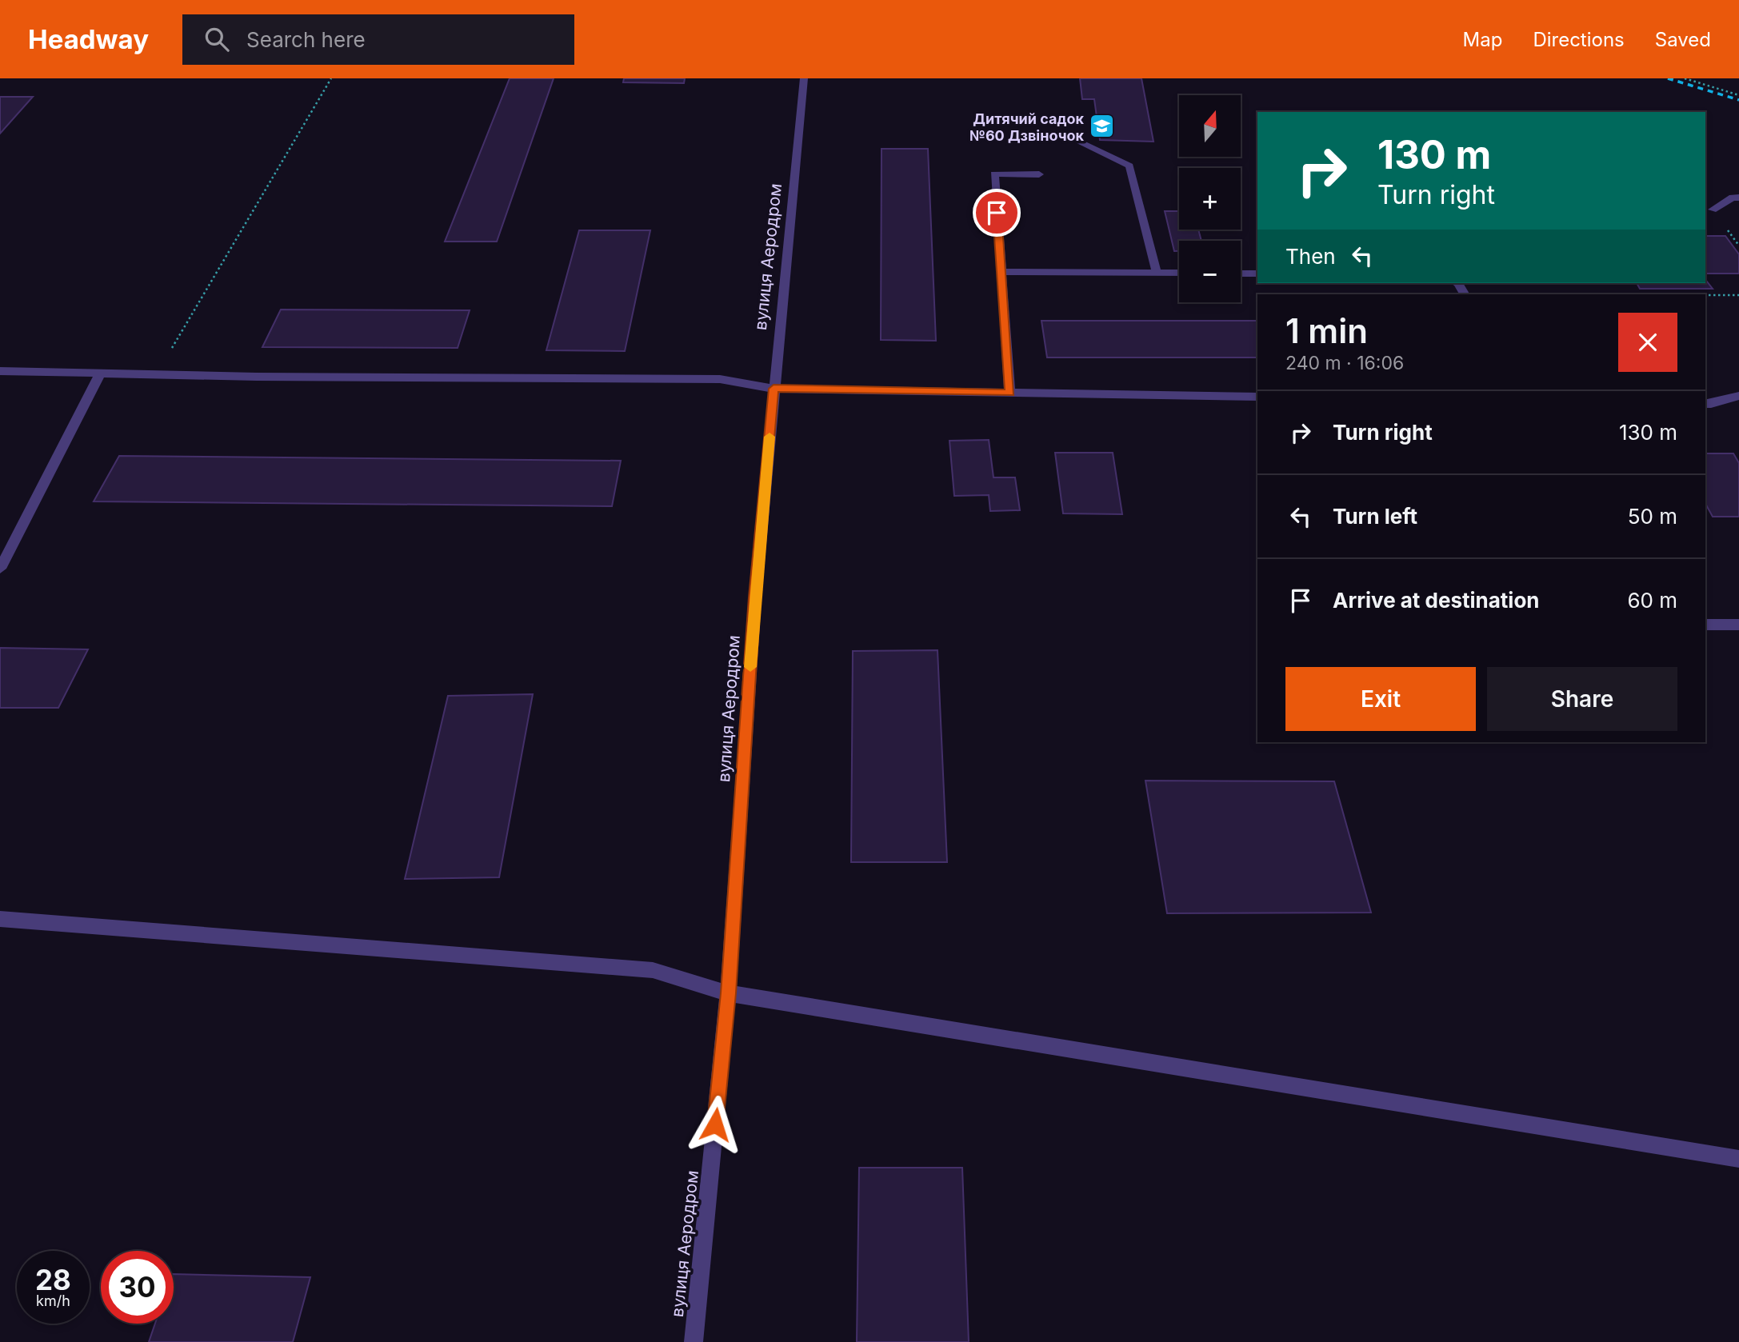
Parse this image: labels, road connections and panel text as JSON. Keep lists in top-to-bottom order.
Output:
{
  "streets": {
    "street": ["вулиця Аеродром"]
  },
  "places": {
    "school or university": ["Дитячий садок №60 Дзвіночок"]
  },
  "north": "top",
  "page": {
    "header": "Headway",
    "search": "Search here",
    "nav": ["Map", "Directions", "Saved"],
    "map_buttons": ["+", "−"],
    "turn": ["130 m", "Turn right"],
    "then": "Then",
    "heading": ["1 min", "240 m · 16:06"],
    "list": [
      {
        "name": "Turn right",
        "value": "130 m"
      },
      {
        "name": "Turn left",
        "value": "50 m"
      },
      {
        "name": "Arrive at destination",
        "value": "60 m"
      }
    ],
    "buttons": ["Exit", "Share"],
    "speed": "28 km/h",
    "limit": "30"
  }
}
